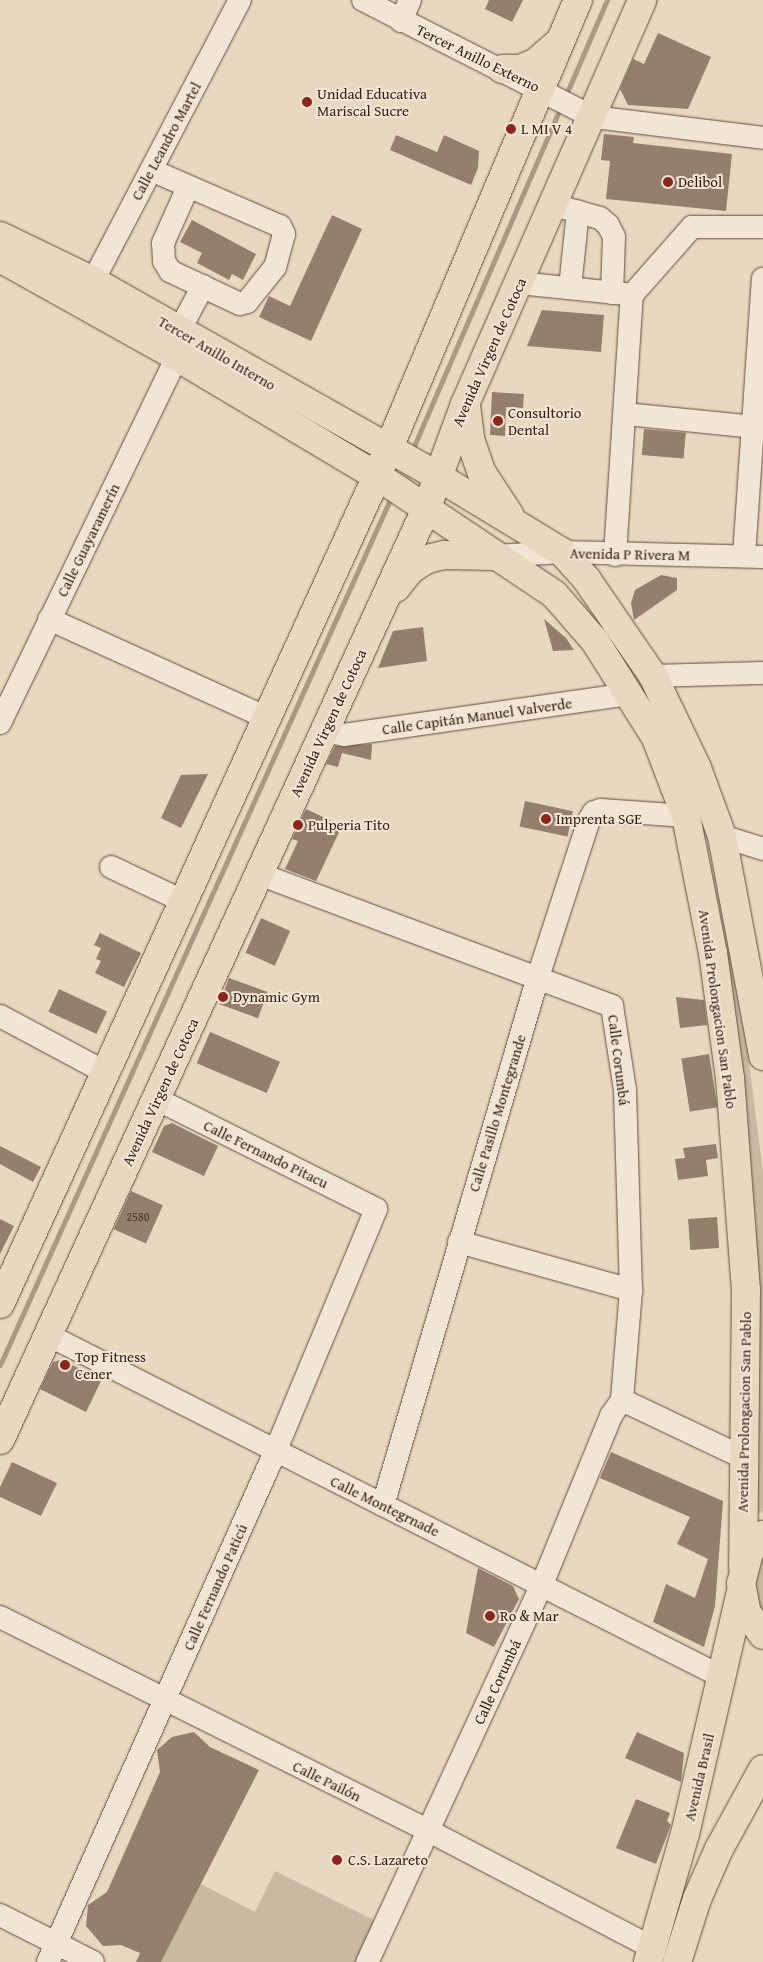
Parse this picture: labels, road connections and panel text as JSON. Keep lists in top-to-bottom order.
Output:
{
  "streets": {
    "main road": [
      "Avenida Virgen de Cotoca",
      "Tercer Anillo Interno",
      "Avenida Prolongacion San Pablo",
      "Avenida Brasil"
    ],
    "street": [
      "Tercer Anillo Externo",
      "Calle Leandro Martel",
      "Calle Guayaramerín",
      "Avenida P Rivera M",
      "Calle Capitán Manuel Valverde",
      "Calle Corumbá",
      "Calle Pasillo Montegrande",
      "Calle Fernando Pitacu",
      "Calle Montegrnade",
      "Calle Fernando Paticú",
      "Calle Pailón"
    ]
  },
  "crossings": [
    ["Tercer Anillo Externo", "Avenida Virgen de Cotoca"],
    ["Calle Leandro Martel", "Tercer Anillo Interno"],
    ["Avenida Virgen de Cotoca", "Tercer Anillo Interno"],
    ["Avenida Virgen de Cotoca", "Calle Capitán Manuel Valverde"],
    ["Avenida Virgen de Cotoca", "Avenida Prolongacion San Pablo"],
    ["Avenida Virgen de Cotoca", "Calle Corumbá"],
    ["Avenida Virgen de Cotoca", "Calle Fernando Pitacu"],
    ["Avenida Virgen de Cotoca", "Calle Montegrnade"],
    ["Tercer Anillo Interno", "Calle Guayaramerín"],
    ["Tercer Anillo Interno", "Avenida Prolongacion San Pablo"],
    ["Avenida P Rivera M", "Avenida Prolongacion San Pablo"],
    ["Calle Capitán Manuel Valverde", "Avenida Prolongacion San Pablo"],
    ["Avenida Prolongacion San Pablo", "Calle Pasillo Montegrande"],
    ["Avenida Prolongacion San Pablo", "Avenida Brasil"],
    ["Calle Corumbá", "Calle Pasillo Montegrande"],
    ["Calle Corumbá", "Calle Montegrnade"],
    ["Calle Corumbá", "Calle Pailón"],
    ["Calle Pasillo Montegrande", "Calle Montegrnade"],
    ["Calle Fernando Pitacu", "Calle Fernando Paticú"],
    ["Calle Montegrnade", "Calle Fernando Paticú"],
    ["Calle Montegrnade", "Avenida Brasil"],
    ["Calle Fernando Paticú", "Calle Pailón"],
    ["Avenida Brasil", "Calle Pailón"]
  ],
  "places": [
    "Unidad Educativa Mariscal Sucre",
    "L MI V 4",
    "Delibol",
    "Consultorio Dental",
    "Imprenta SGE",
    "Pulperia Tito",
    "Dynamic Gym",
    "Top Fitness Cener",
    "Ro & Mar",
    "C.S. Lazareto"
  ],
  "house_numbers": ["2580"]
}
